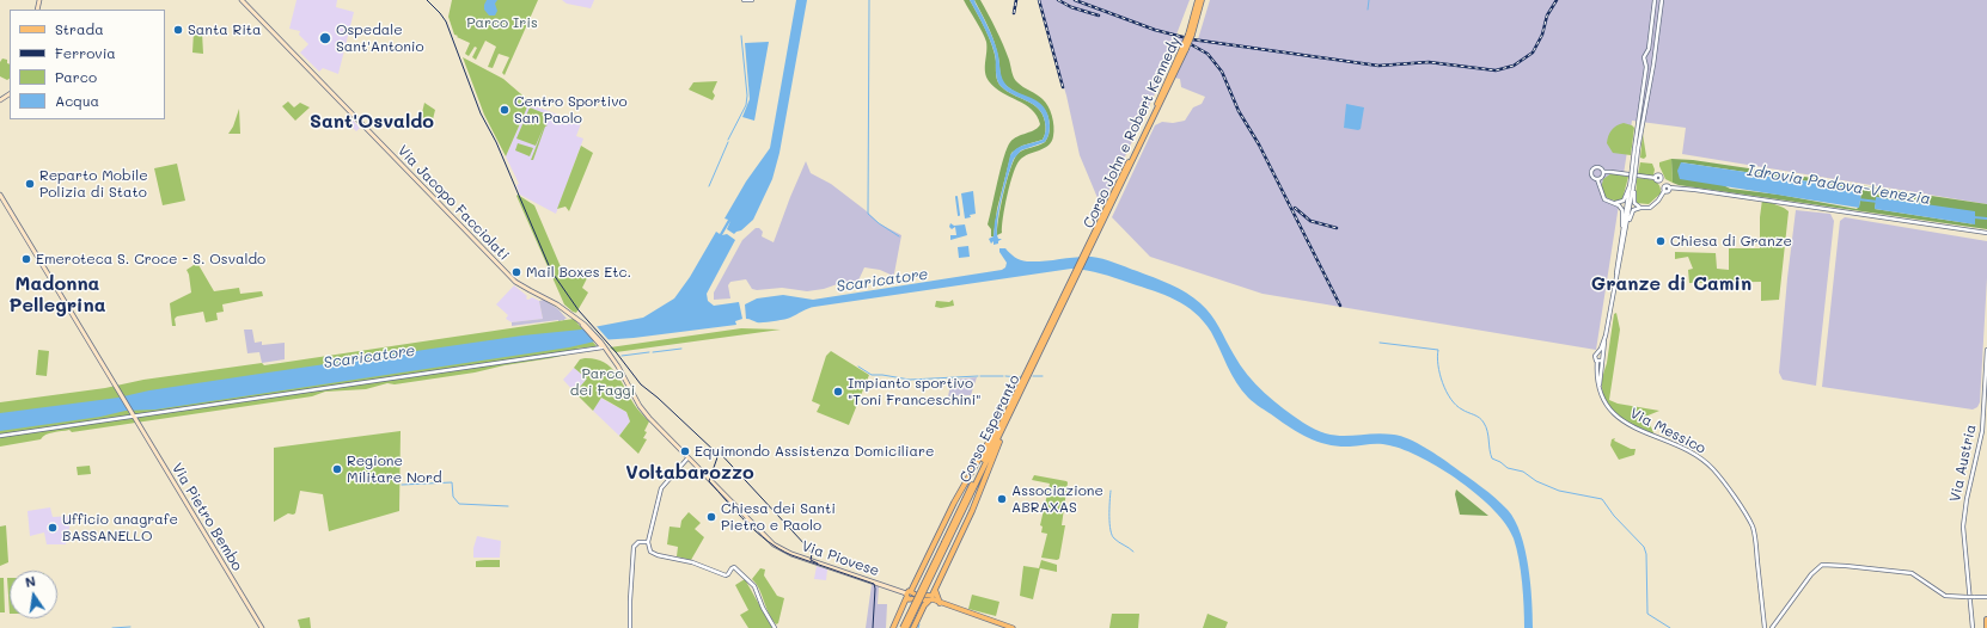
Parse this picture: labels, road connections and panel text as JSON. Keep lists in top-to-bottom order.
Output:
{
  "streets": {
    "highway": ["Corso John e Robert Kennedy", "Corso Esperanto"],
    "main road": ["Via Jacopo Facciolati", "Via Pietro Bembo", "Via Piovese"],
    "street": ["Via Messico", "Via Austria"]
  },
  "crossings": [
    ["Corso John e Robert Kennedy", "Corso Esperanto"],
    ["Via Jacopo Facciolati", "Via Piovese"]
  ],
  "districts": [
    "Sant'Osvaldo",
    "Madonna Pellegrina",
    "Granze di Camin",
    "Voltabarozzo"
  ],
  "water": ["Idrovia Padova-Venezia", "Scaricatore"],
  "parks": ["Parco Iris", "Parco dei Faggi"],
  "places": [
    "Santa Rita",
    "Ospedale Sant'Antonio",
    "Centro Sportivo San Paolo",
    "Reparto Mobile Polizia di Stato",
    "Chiesa di Granze",
    "Emeroteca S. Croce - S. Osvaldo",
    "Mail Boxes Etc.",
    "Impianto sportivo \"Toni Franceschini\"",
    "Equimondo Assistenza Domiciliare",
    "Regione Militare Nord",
    "Associazione ABRAXAS",
    "Chiesa dei Santi Pietro e Paolo",
    "Ufficio anagrafe BASSANELLO"
  ],
  "legend": [
    "Strada",
    "Ferrovia",
    "Parco",
    "Acqua"
  ],
  "north": "top"
}
